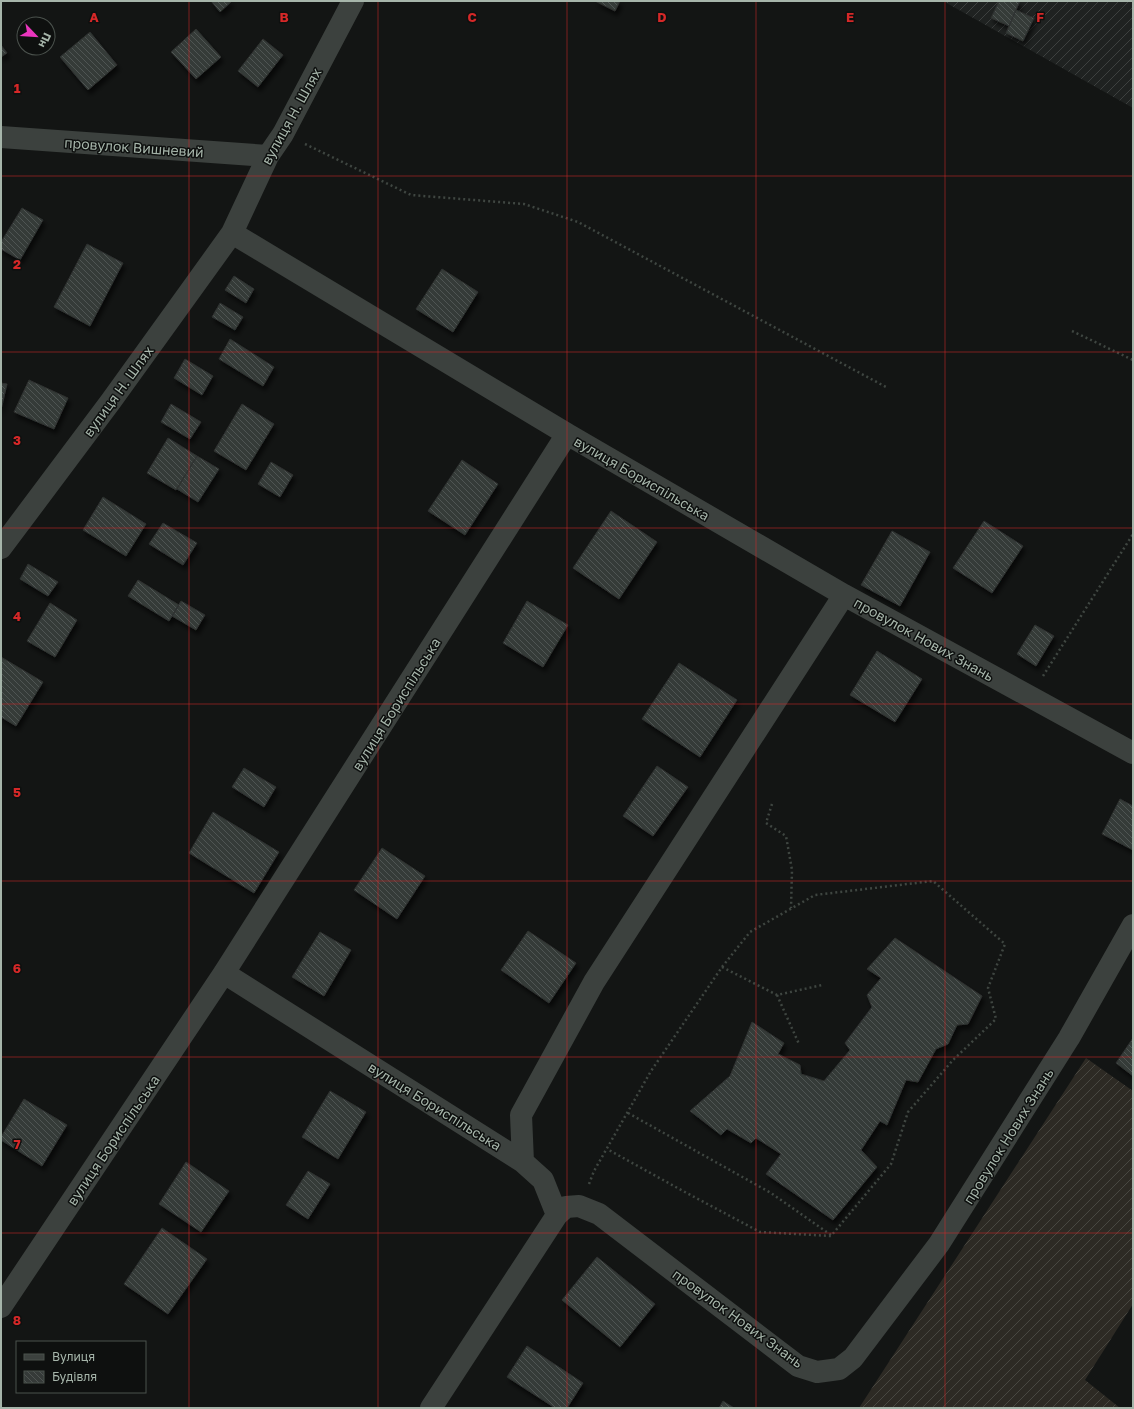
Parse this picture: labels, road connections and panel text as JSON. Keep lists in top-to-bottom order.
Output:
{
  "streets": {
    "street": [
      "вулиця Н. Шлях",
      "провулок Вишневий",
      "вулиця Бориспільська",
      "провулок Нових Знань"
    ]
  },
  "crossings": [
    ["вулиця Н. Шлях", "провулок Вишневий"],
    ["вулиця Н. Шлях", "вулиця Бориспільська"],
    ["вулиця Бориспільська", "провулок Нових Знань"]
  ],
  "legend": ["Вулиця", "Будівля"],
  "north": "bottom right",
  "grid": {
    "columns": [
      "A",
      "B",
      "C",
      "D",
      "E",
      "F"
    ],
    "rows": [
      "1",
      "2",
      "3",
      "4",
      "5",
      "6",
      "7",
      "8"
    ]
  }
}
